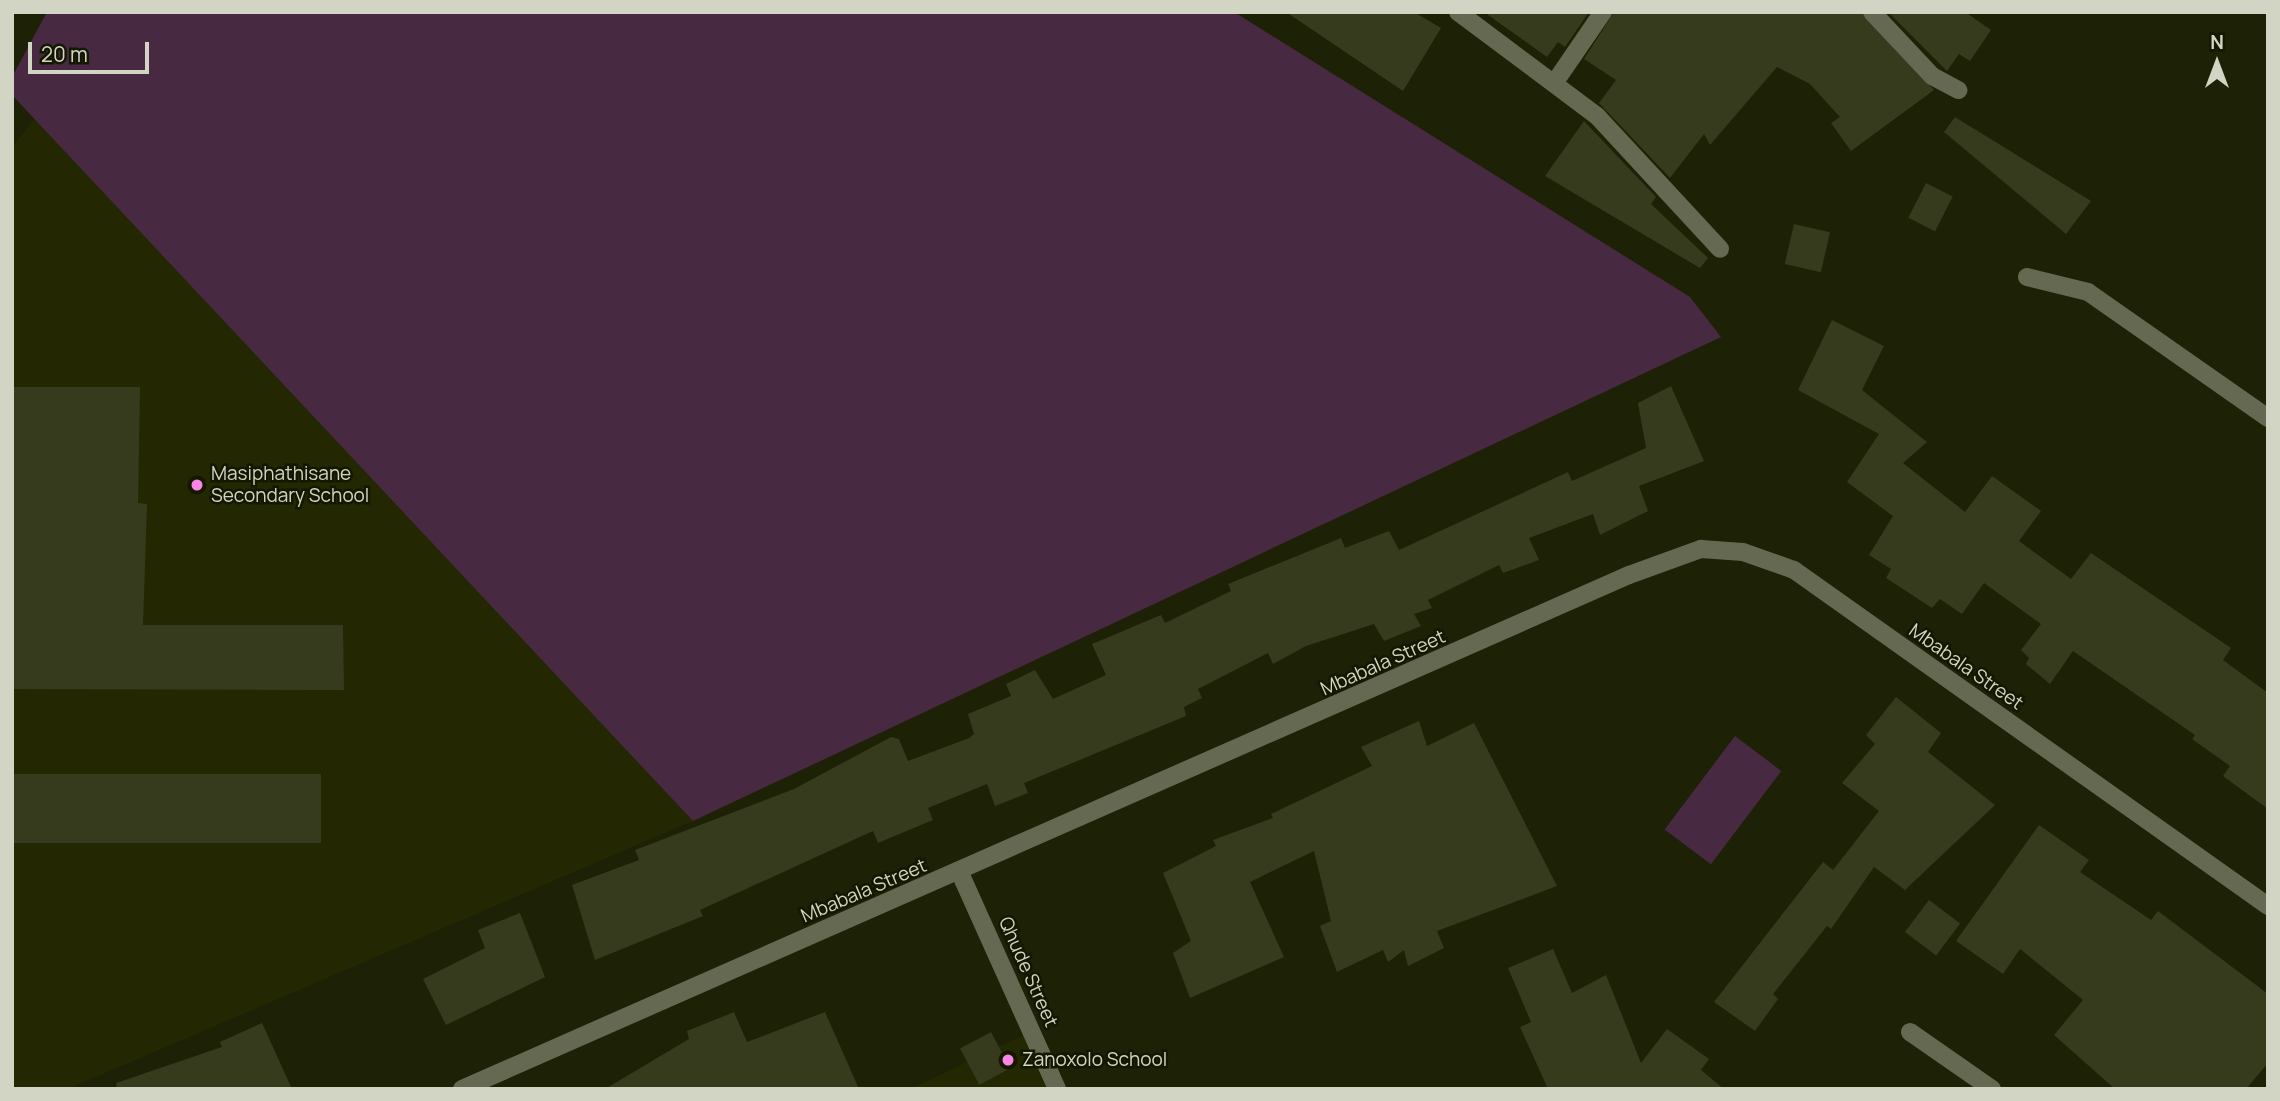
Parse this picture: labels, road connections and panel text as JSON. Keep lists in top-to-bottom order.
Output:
{
  "streets": {
    "street": ["Mbabala Street", "Qhude Street"]
  },
  "crossings": [
    ["Mbabala Street", "Qhude Street"]
  ],
  "places": ["Masiphathisane Secondary School", "Zanoxolo School"],
  "scale_bar": "20 m",
  "north": "top"
}
